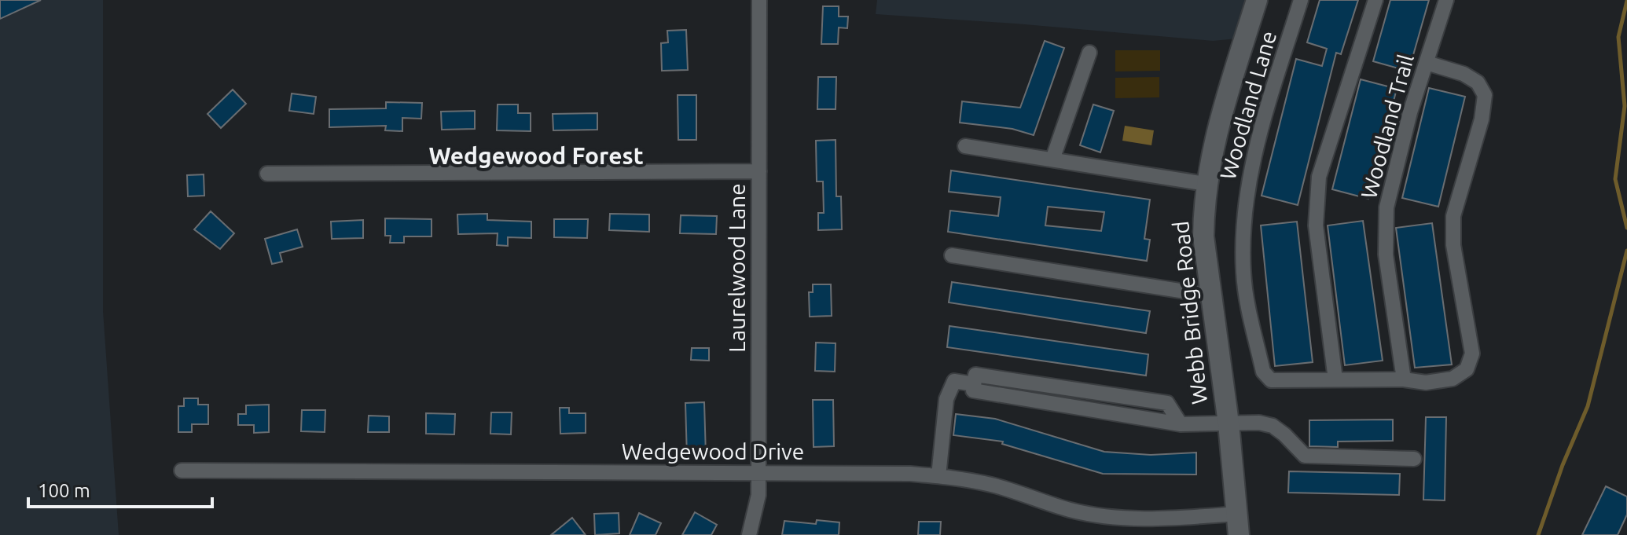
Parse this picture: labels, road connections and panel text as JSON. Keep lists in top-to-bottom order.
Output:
{
  "streets": {
    "street": [
      "Woodland Lane",
      "Woodland Trail",
      "Laurelwood Lane",
      "Webb Bridge Road",
      "Wedgewood Drive"
    ]
  },
  "crossings": [
    ["Woodland Lane", "Woodland Trail"],
    ["Laurelwood Lane", "Wedgewood Drive"],
    ["Webb Bridge Road", "Wedgewood Drive"]
  ],
  "districts": ["Wedgewood Forest"],
  "scale_bar": "100 m"
}
